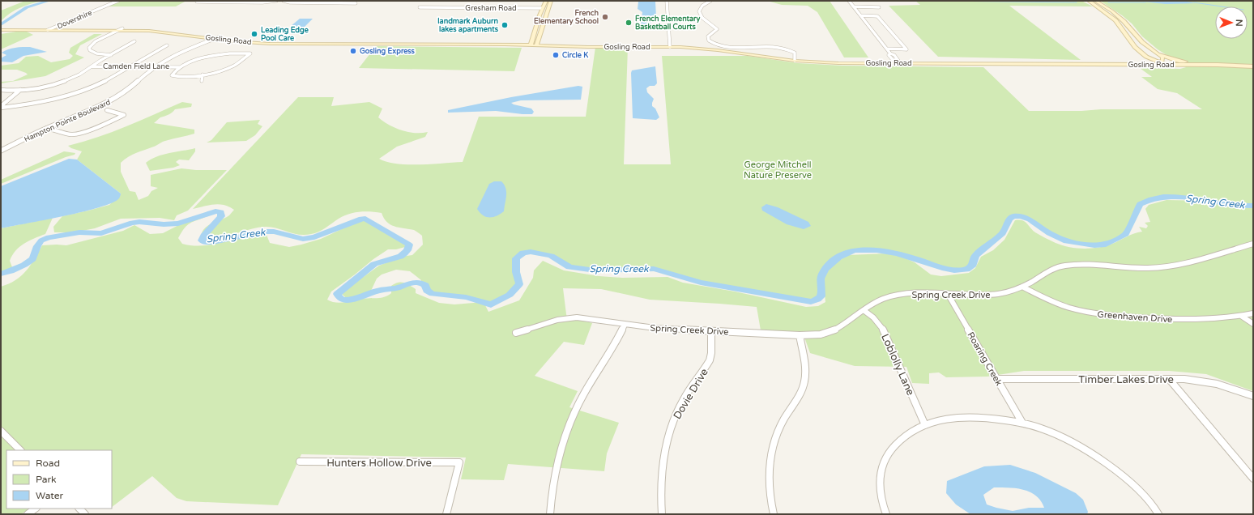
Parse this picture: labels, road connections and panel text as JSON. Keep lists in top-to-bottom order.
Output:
{
  "streets": {
    "main road": ["Gosling Road"],
    "street": [
      "Gresham Road",
      "Dovershire",
      "Camden Field Lane",
      "Hampton Pointe Boulevard",
      "Spring Creek Drive",
      "Greenhaven Drive",
      "Roaring Creek",
      "Loblolly Lane",
      "Timber Lakes Drive",
      "Dovie Drive",
      "Hunters Hollow Drive"
    ]
  },
  "crossings": [
    ["Dovershire", "Gosling Road"],
    ["Gosling Road", "Hampton Pointe Boulevard"],
    ["Camden Field Lane", "Hampton Pointe Boulevard"],
    ["Spring Creek Drive", "Greenhaven Drive"],
    ["Spring Creek Drive", "Roaring Creek"],
    ["Spring Creek Drive", "Loblolly Lane"],
    ["Spring Creek Drive", "Dovie Drive"],
    ["Roaring Creek", "Timber Lakes Drive"]
  ],
  "water": ["Spring Creek"],
  "parks": ["George Mitchell Nature Preserve"],
  "places": [
    "French Elementary School",
    "French Elementary Basketball Courts",
    "landmark Auburn lakes apartments",
    "Leading Edge Pool Care",
    "Gosling Express",
    "Circle K"
  ],
  "legend": ["Road", "Park", "Water"],
  "north": "right"
}
